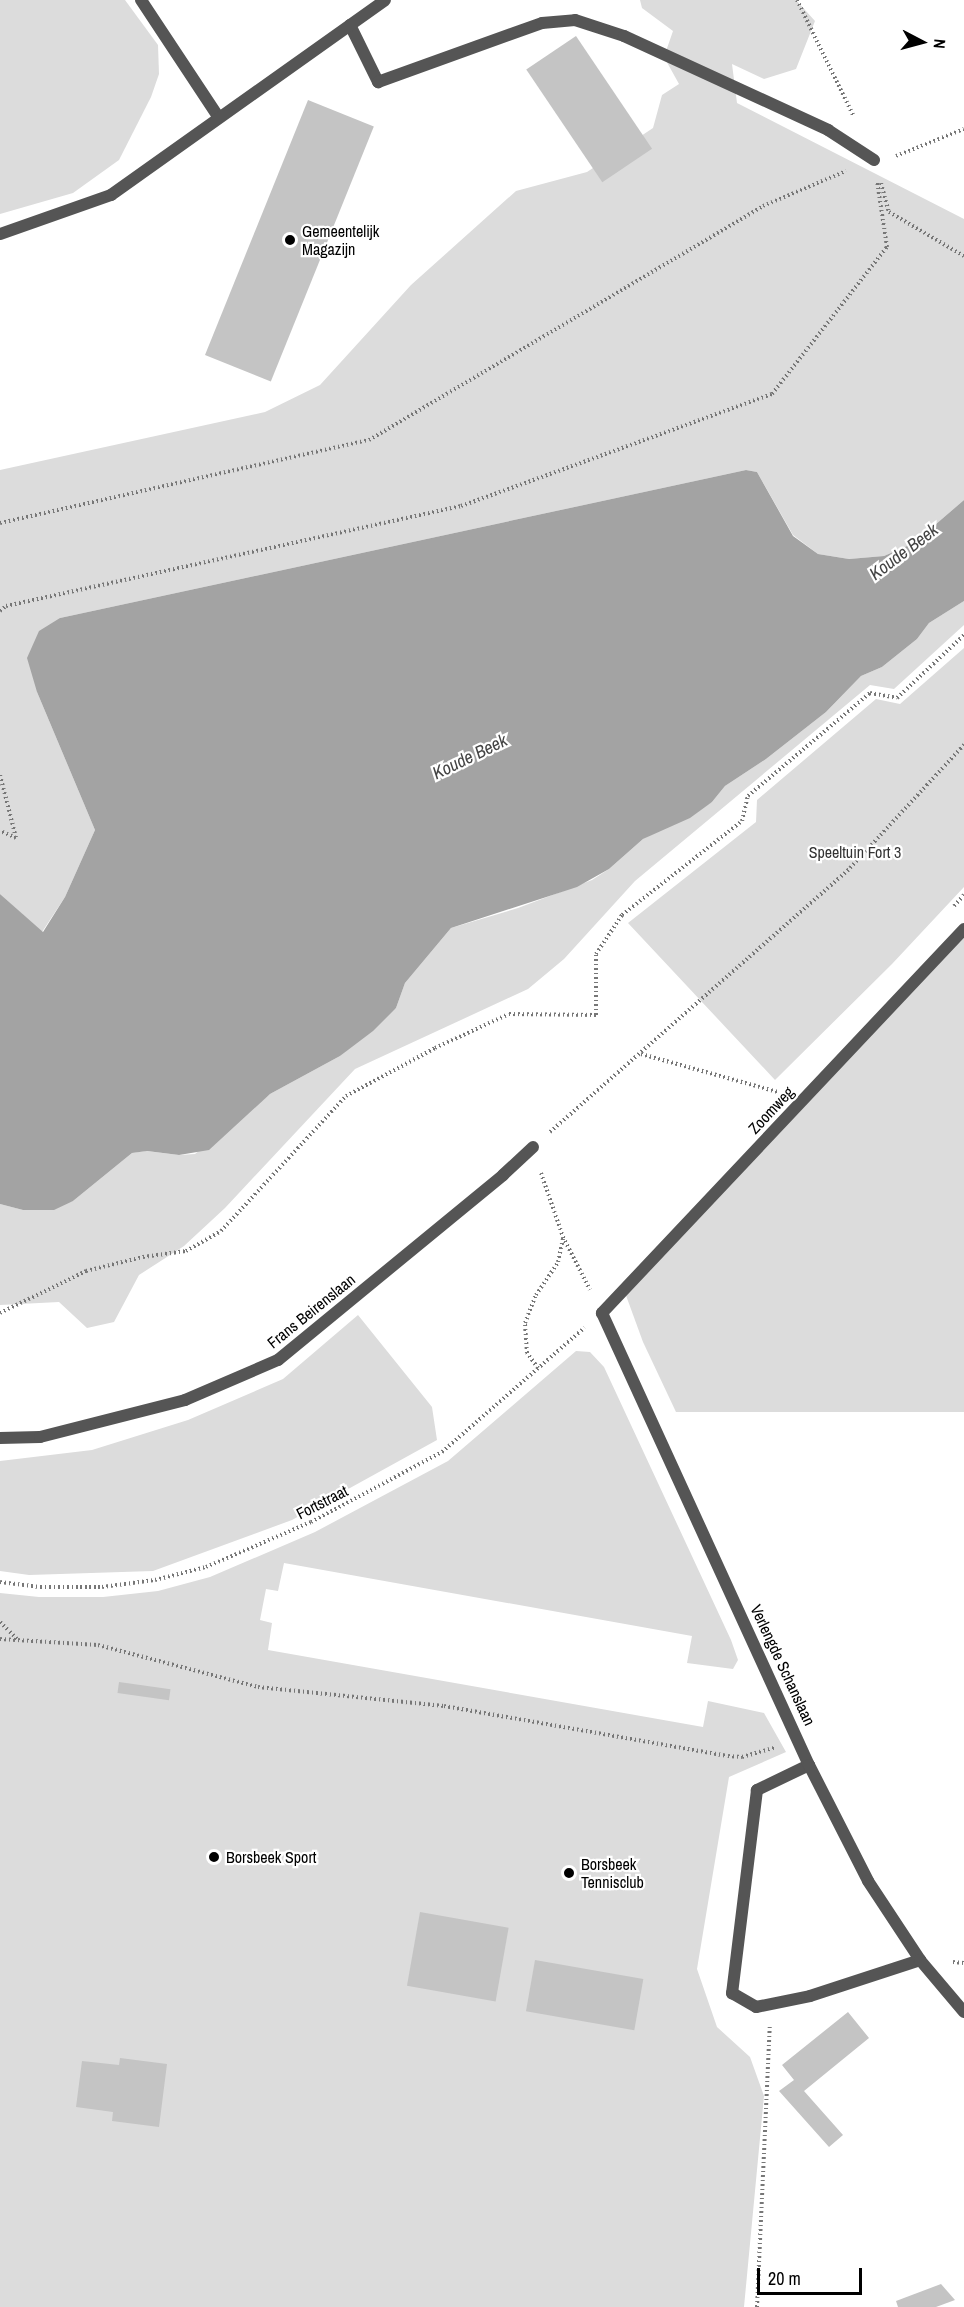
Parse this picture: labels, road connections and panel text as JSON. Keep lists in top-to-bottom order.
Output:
{
  "streets": {
    "street": ["Zoomweg", "Frans Beirenslaan", "Verlengde Schanslaan"],
    "path": ["Fortstraat"]
  },
  "crossings": [
    ["Zoomweg", "Fortstraat"],
    ["Zoomweg", "Verlengde Schanslaan"],
    ["Fortstraat", "Verlengde Schanslaan"]
  ],
  "water": ["Koude Beek"],
  "parks": ["Speeltuin Fort 3"],
  "places": ["Gemeentelijk Magazijn", "Borsbeek Sport", "Borsbeek Tennisclub"],
  "scale_bar": "20 m",
  "north": "right"
}
